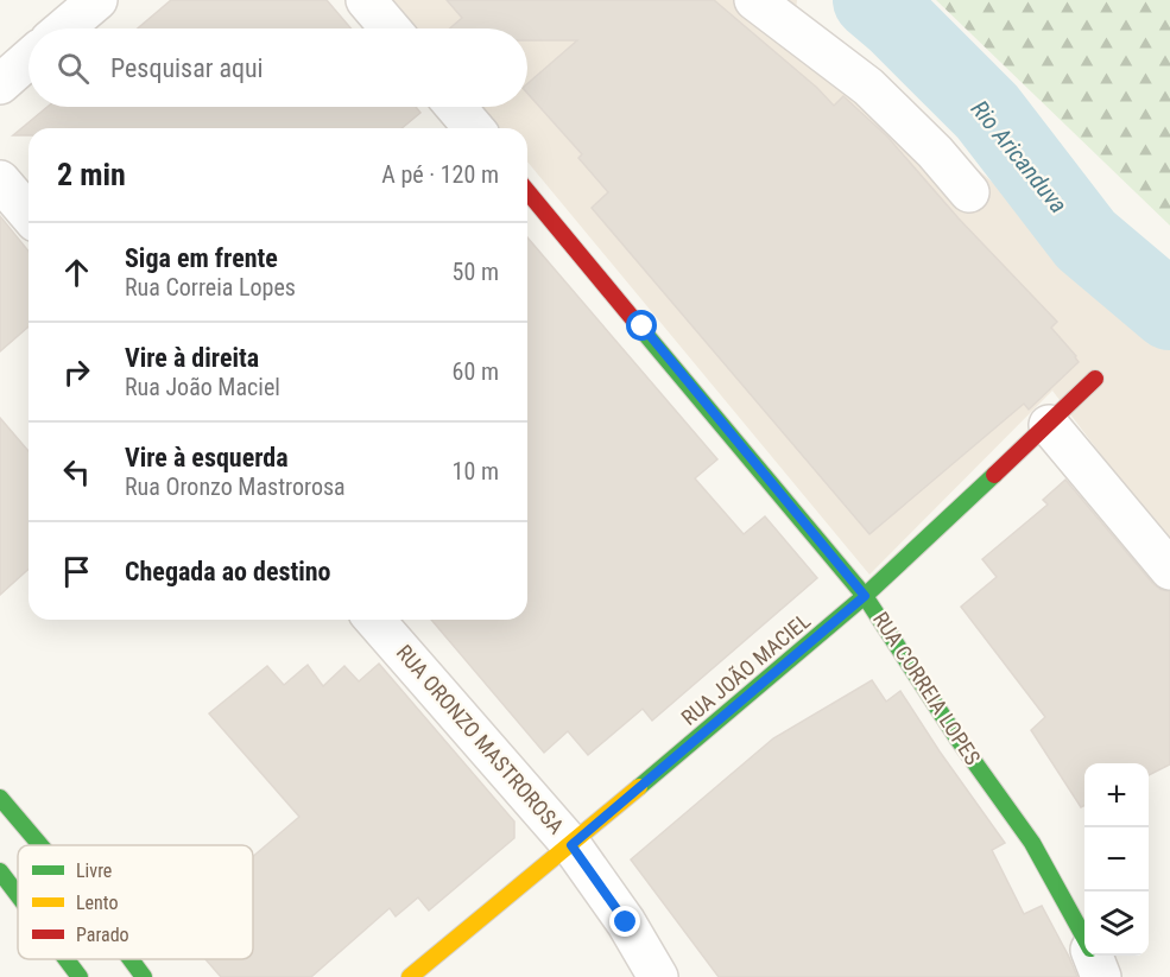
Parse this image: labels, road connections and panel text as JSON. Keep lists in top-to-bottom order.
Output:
{
  "streets": {
    "street": ["RUA JOÃO MACIEL", "RUA CORREIA LOPES", "RUA ORONZO MASTROROSA"]
  },
  "crossings": [
    ["RUA JOÃO MACIEL", "RUA CORREIA LOPES"],
    ["RUA JOÃO MACIEL", "RUA ORONZO MASTROROSA"]
  ],
  "water": ["Rio Aricanduva"],
  "legend": ["Livre", "Lento", "Parado"],
  "page": {
    "search": "Pesquisar aqui",
    "heading": ["2 min", "A pé · 120 m"],
    "list": [
      ["Siga em frente", "Rua Correia Lopes", "50 m"],
      ["Vire à direita", "Rua João Maciel", "60 m"],
      ["Vire à esquerda", "Rua Oronzo Mastrorosa", "10 m"],
      "Chegada ao destino"
    ],
    "map_buttons": ["+", "−"]
  }
}
